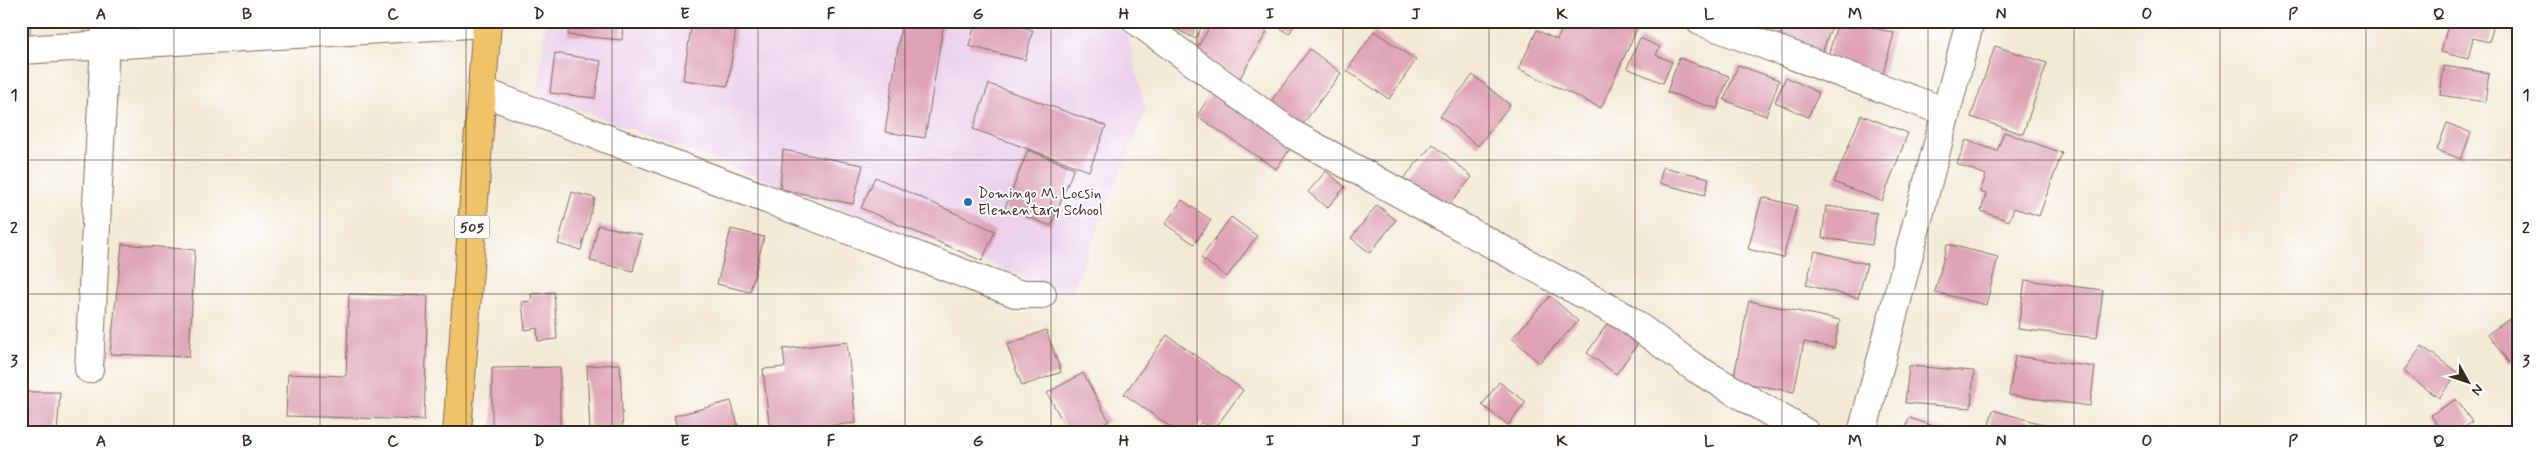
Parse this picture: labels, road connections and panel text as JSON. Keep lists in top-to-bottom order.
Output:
{
  "streets": {
    "main road": ["505"]
  },
  "places": ["Domingo M. Locsin Elementary School"],
  "north": "bottom right",
  "grid": {
    "columns": [
      "A",
      "B",
      "C",
      "D",
      "E",
      "F",
      "G",
      "H",
      "I",
      "J",
      "K",
      "L",
      "M",
      "N",
      "O",
      "P",
      "Q"
    ],
    "rows": ["1", "2", "3"]
  }
}
